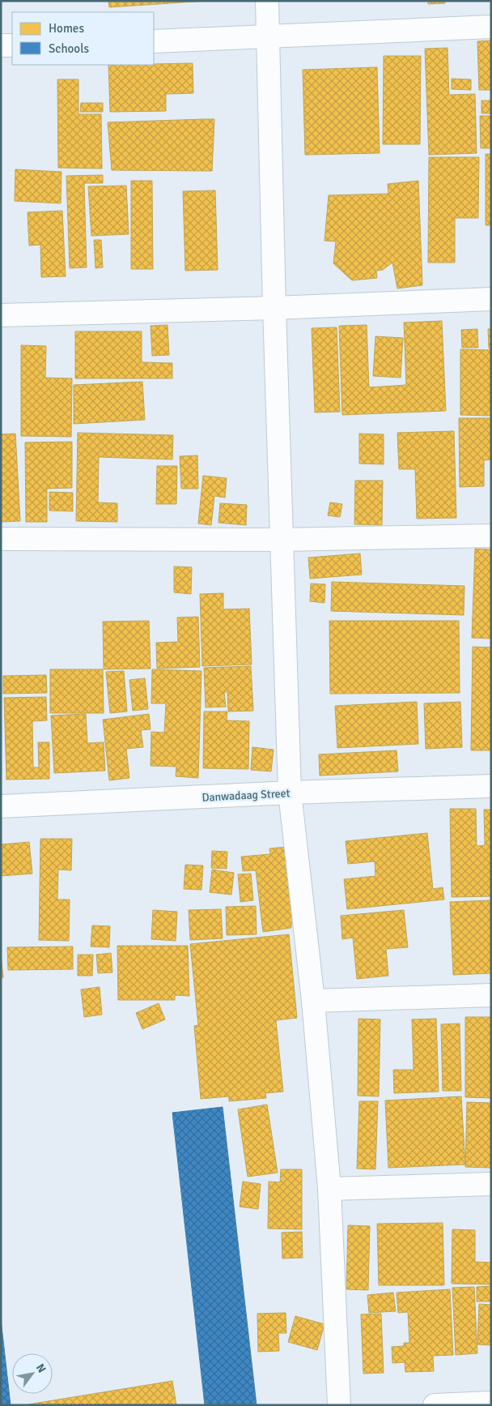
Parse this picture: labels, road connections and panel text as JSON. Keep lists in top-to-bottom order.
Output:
{
  "streets": {
    "street": ["Danwadaag Street"]
  },
  "legend": ["Homes", "Schools"],
  "north": "top right"
}
